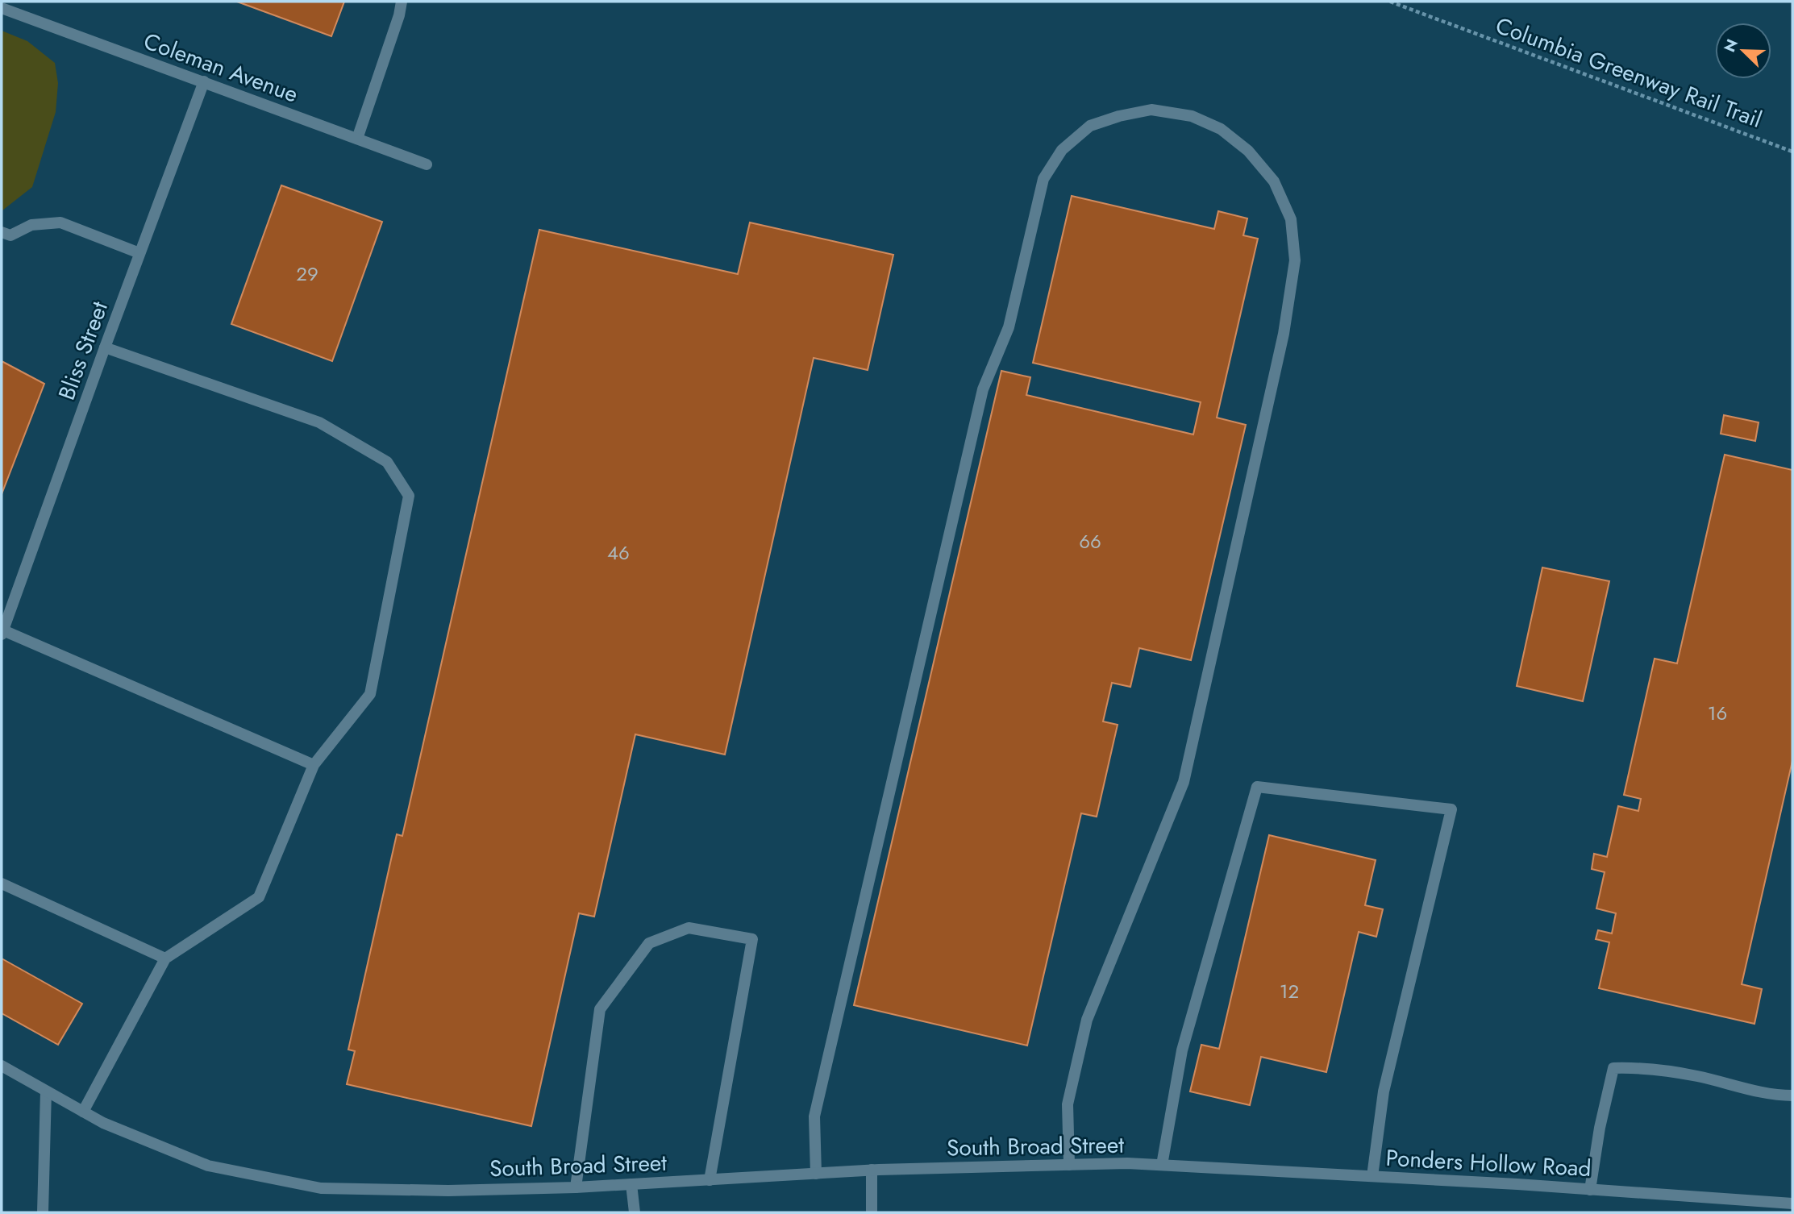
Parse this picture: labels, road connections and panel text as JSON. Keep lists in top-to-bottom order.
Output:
{
  "streets": {
    "street": [
      "Coleman Avenue",
      "Bliss Street",
      "South Broad Street",
      "Ponders Hollow Road"
    ],
    "path": ["Columbia Greenway Rail Trail"]
  },
  "crossings": [
    ["Coleman Avenue", "Bliss Street"],
    ["South Broad Street", "Ponders Hollow Road"]
  ],
  "house_numbers": [
    "29",
    "66",
    "46",
    "16",
    "12"
  ],
  "north": "top left"
}
